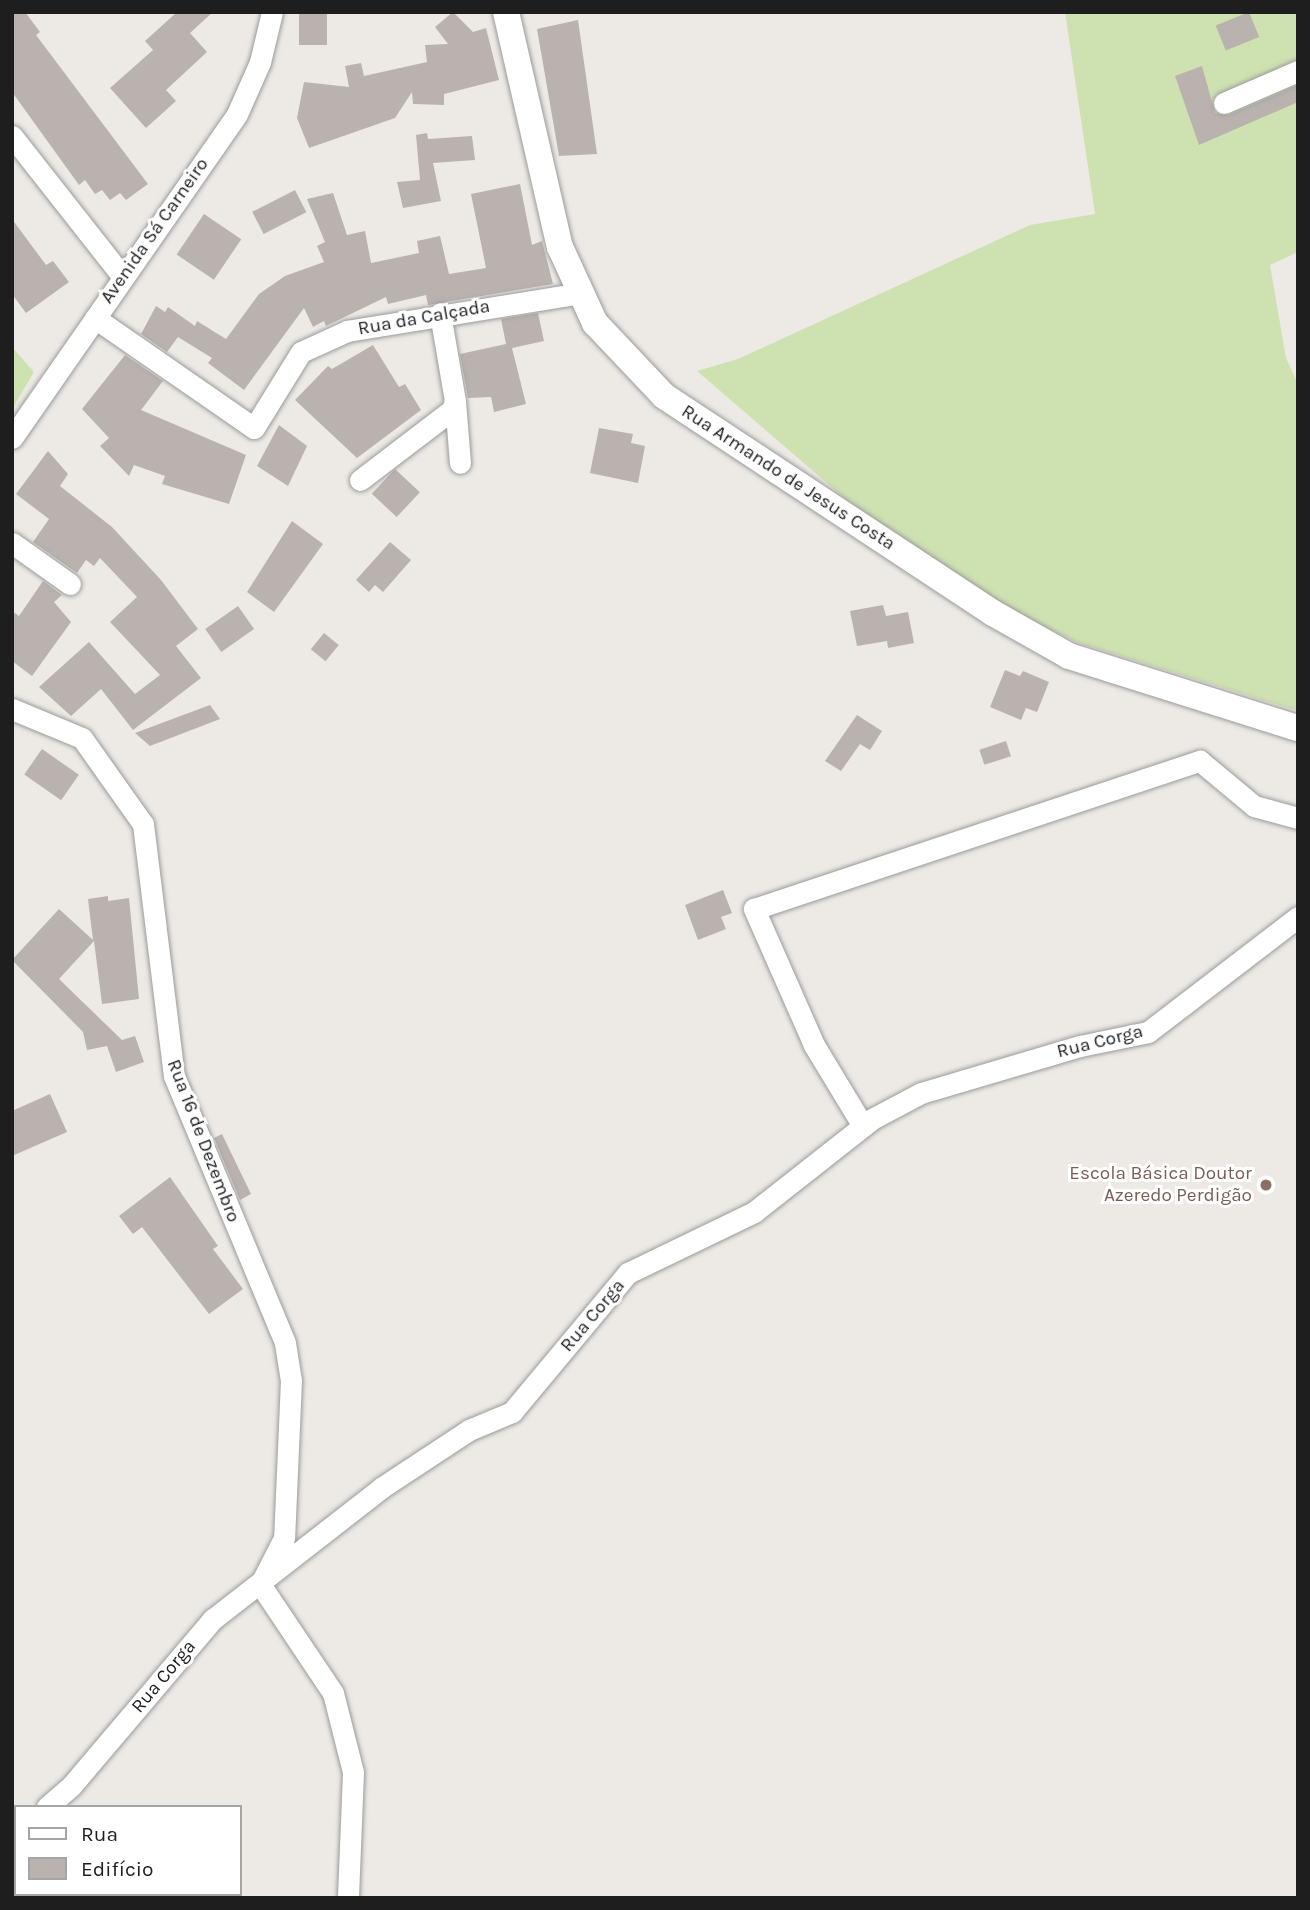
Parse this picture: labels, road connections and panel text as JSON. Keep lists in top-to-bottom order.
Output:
{
  "streets": {
    "street": [
      "Avenida Sá Carneiro",
      "Rua da Calçada",
      "Rua Armando de Jesus Costa",
      "Rua Corga",
      "Rua 16 de Dezembro"
    ]
  },
  "crossings": [
    ["Avenida Sá Carneiro", "Rua da Calçada"],
    ["Rua da Calçada", "Rua Armando de Jesus Costa"],
    ["Rua Corga", "Rua 16 de Dezembro"]
  ],
  "places": ["Escola Básica Doutor Azeredo Perdigão"],
  "legend": ["Rua", "Edifício"]
}
